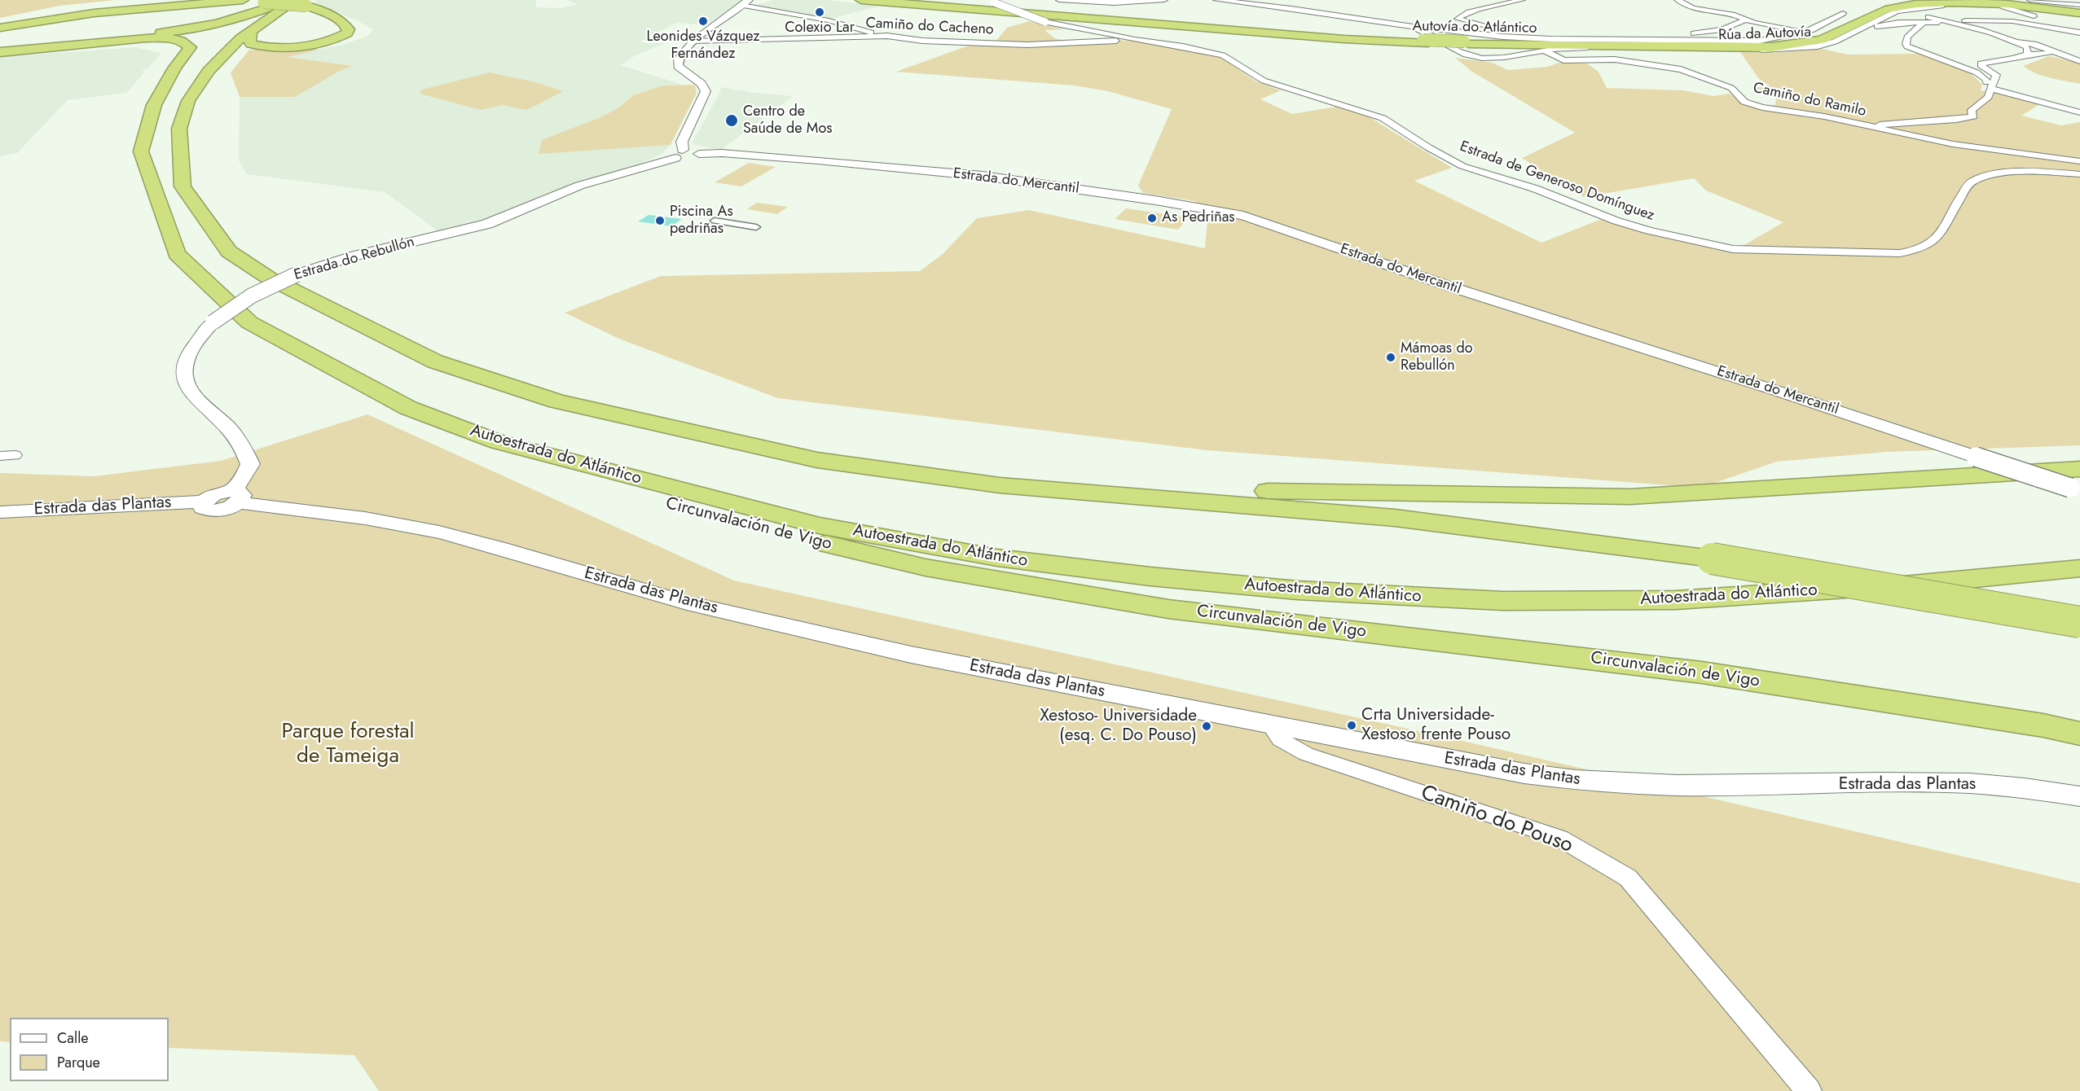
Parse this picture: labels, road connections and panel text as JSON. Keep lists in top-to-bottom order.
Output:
{
  "streets": {
    "highway": ["Autovía do Atlántico", "Autoestrada do Atlántico", "Circunvalación de Vigo"],
    "street": [
      "Camiño do Cacheno",
      "Rúa da Autovía",
      "Camiño do Ramilo",
      "Estrada do Mercantil",
      "Estrada de Generoso Domínguez",
      "Estrada do Rebullón",
      "Estrada das Plantas",
      "Camiño do Pouso"
    ]
  },
  "crossings": [
    ["Camiño do Cacheno", "Estrada de Generoso Domínguez"],
    ["Autovía do Atlántico", "Rúa da Autovía"],
    ["Estrada do Mercantil", "Estrada do Rebullón"],
    ["Estrada do Rebullón", "Estrada das Plantas"],
    ["Autoestrada do Atlántico", "Circunvalación de Vigo"],
    ["Estrada das Plantas", "Camiño do Pouso"]
  ],
  "parks": ["Parque forestal de Tameiga"],
  "places": [
    "Colexio Lar",
    "Leonides Vázquez Fernández",
    "Centro de Saúde de Mos",
    "As Pedriñas",
    "Piscina As pedriñas",
    "Mámoas do Rebullón",
    "Crta Universidade- Xestoso frente Pouso",
    "Xestoso- Universidade (esq. C. Do Pouso)"
  ],
  "legend": ["Calle", "Parque"]
}
